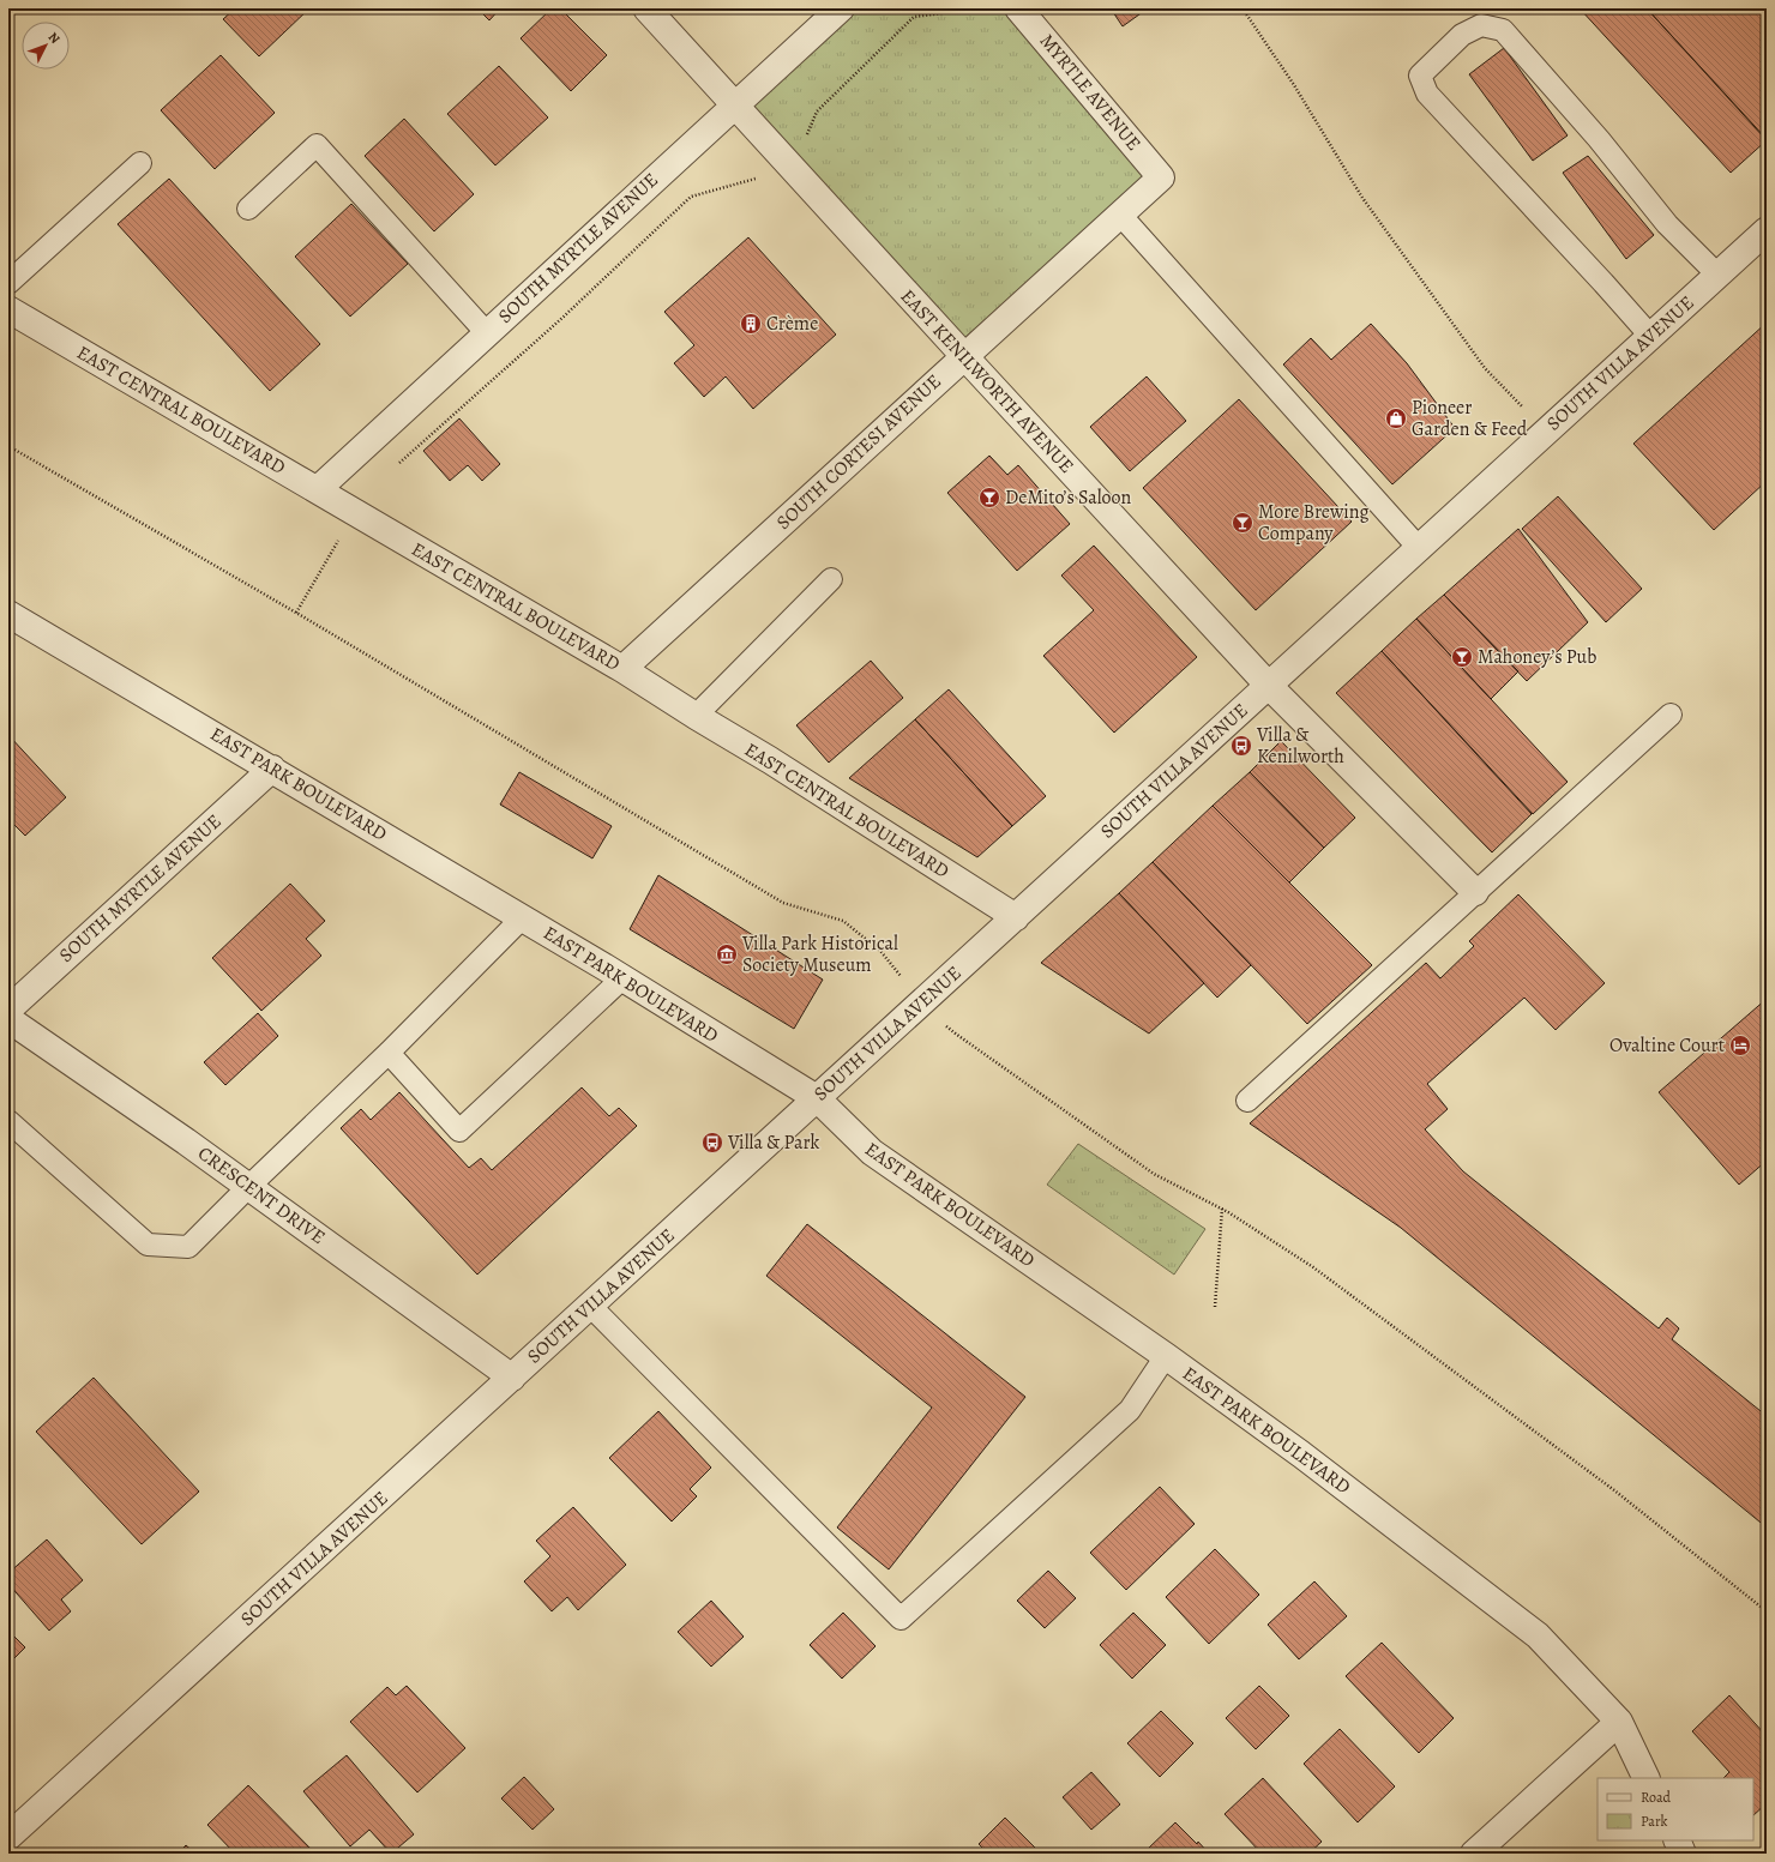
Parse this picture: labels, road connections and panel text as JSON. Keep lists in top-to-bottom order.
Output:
{
  "streets": {
    "street": [
      "MYRTLE AVENUE",
      "SOUTH MYRTLE AVENUE",
      "SOUTH VILLA AVENUE",
      "EAST KENILWORTH AVENUE",
      "EAST CENTRAL BOULEVARD",
      "SOUTH CORTESI AVENUE",
      "EAST PARK BOULEVARD",
      "CRESCENT DRIVE"
    ]
  },
  "crossings": [
    ["MYRTLE AVENUE", "SOUTH CORTESI AVENUE"],
    ["SOUTH MYRTLE AVENUE", "EAST KENILWORTH AVENUE"],
    ["SOUTH MYRTLE AVENUE", "EAST CENTRAL BOULEVARD"],
    ["SOUTH MYRTLE AVENUE", "EAST PARK BOULEVARD"],
    ["SOUTH VILLA AVENUE", "EAST KENILWORTH AVENUE"],
    ["SOUTH VILLA AVENUE", "EAST CENTRAL BOULEVARD"],
    ["SOUTH VILLA AVENUE", "EAST PARK BOULEVARD"],
    ["SOUTH VILLA AVENUE", "CRESCENT DRIVE"],
    ["EAST KENILWORTH AVENUE", "SOUTH CORTESI AVENUE"],
    ["EAST CENTRAL BOULEVARD", "SOUTH CORTESI AVENUE"]
  ],
  "places": {
    "building": ["Crème"],
    "shop": ["Pioneer Garden & Feed"],
    "bar": ["DeMito’s Saloon", "More Brewing Company", "Mahoney’s Pub"],
    "bus stop": ["Villa & Kenilworth", "Villa & Park"],
    "museum": ["Villa Park Historical Society Museum"],
    "hotel": ["Ovaltine Court"]
  },
  "legend": ["Road", "Park"],
  "north": "top right"
}
